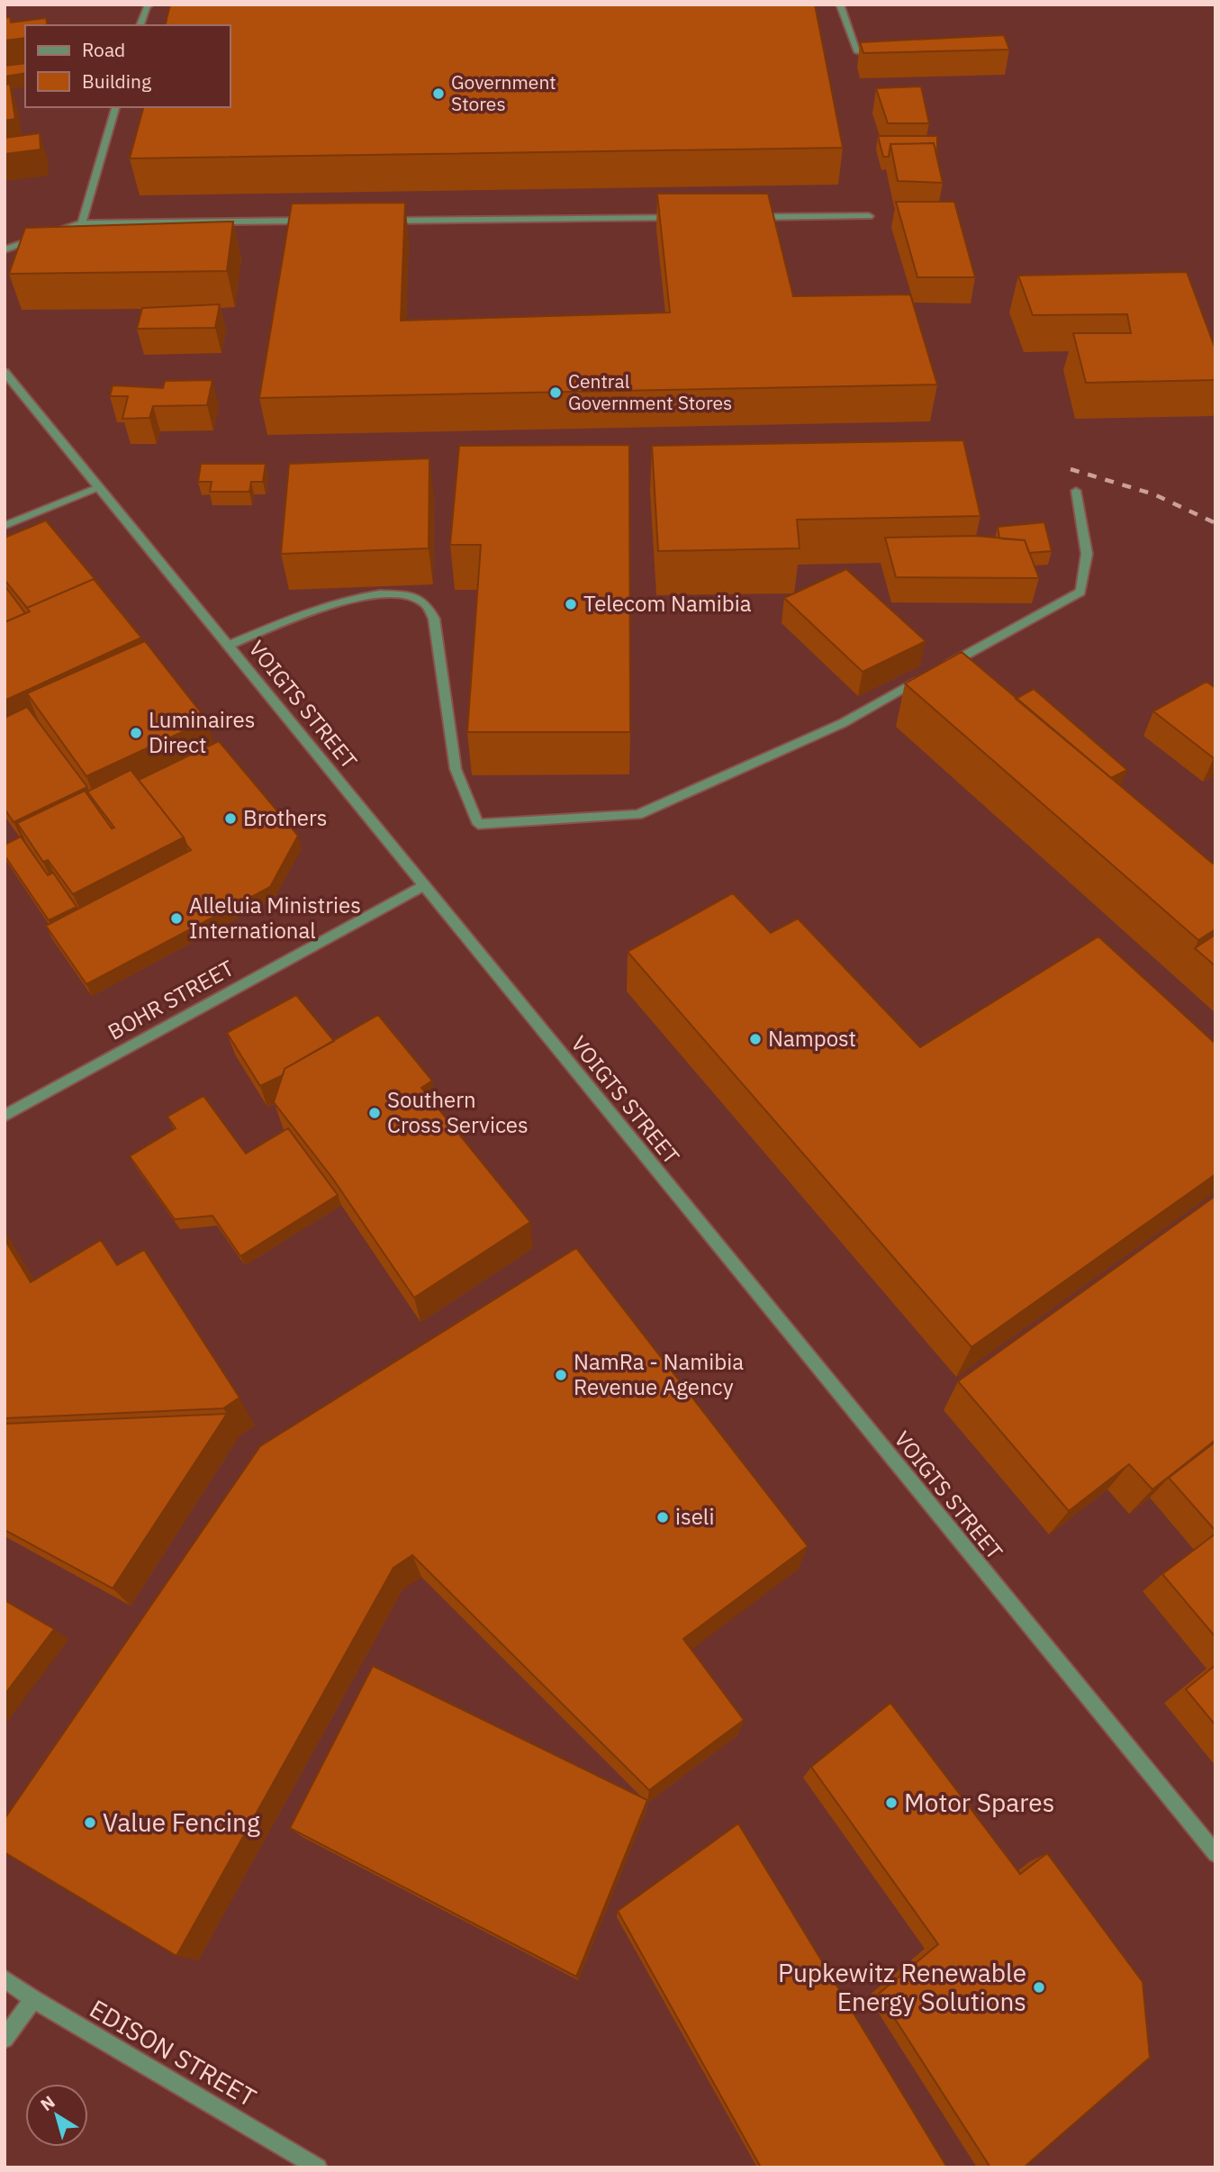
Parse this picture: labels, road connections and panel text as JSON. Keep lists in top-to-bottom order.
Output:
{
  "streets": {
    "street": ["VOIGTS STREET", "BOHR STREET", "EDISON STREET"]
  },
  "crossings": [
    ["VOIGTS STREET", "BOHR STREET"]
  ],
  "places": [
    "Government Stores",
    "Central Government Stores",
    "Telecom Namibia",
    "Luminaires Direct",
    "Brothers",
    "Alleluia Ministries International",
    "Nampost",
    "Southern Cross Services",
    "NamRa - Namibia Revenue Agency",
    "iseli",
    "Motor Spares",
    "Value Fencing",
    "Pupkewitz Renewable Energy Solutions"
  ],
  "legend": ["Road", "Building"],
  "north": "top left"
}
